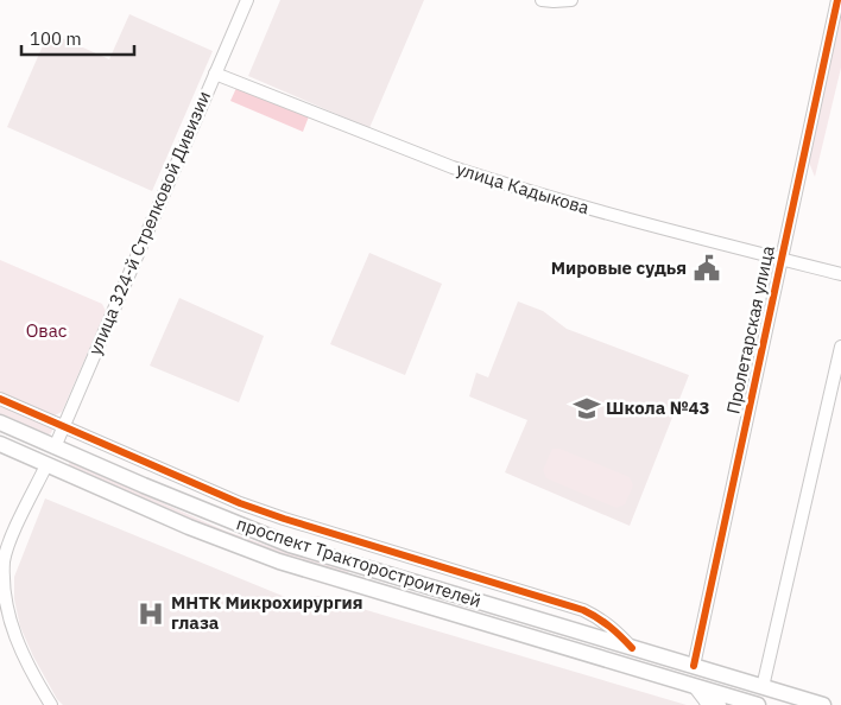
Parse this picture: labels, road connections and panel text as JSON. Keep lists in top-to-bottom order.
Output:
{
  "streets": {
    "main road": ["проспект Тракторостроителей"],
    "street": ["улица Кадыкова", "улица 324-й Стрелковой Дивизии", "Пролетарская улица"]
  },
  "crossings": [
    ["улица Кадыкова", "улица 324-й Стрелковой Дивизии"],
    ["улица Кадыкова", "Пролетарская улица"],
    ["улица 324-й Стрелковой Дивизии", "проспект Тракторостроителей"],
    ["Пролетарская улица", "проспект Тракторостроителей"]
  ],
  "parks": ["Овас"],
  "places": {
    "public building": ["Мировые судья"],
    "school or university": ["Школа №43"],
    "hospital": ["МНТК Микрохирургия глаза"]
  },
  "scale_bar": "100 m"
}
